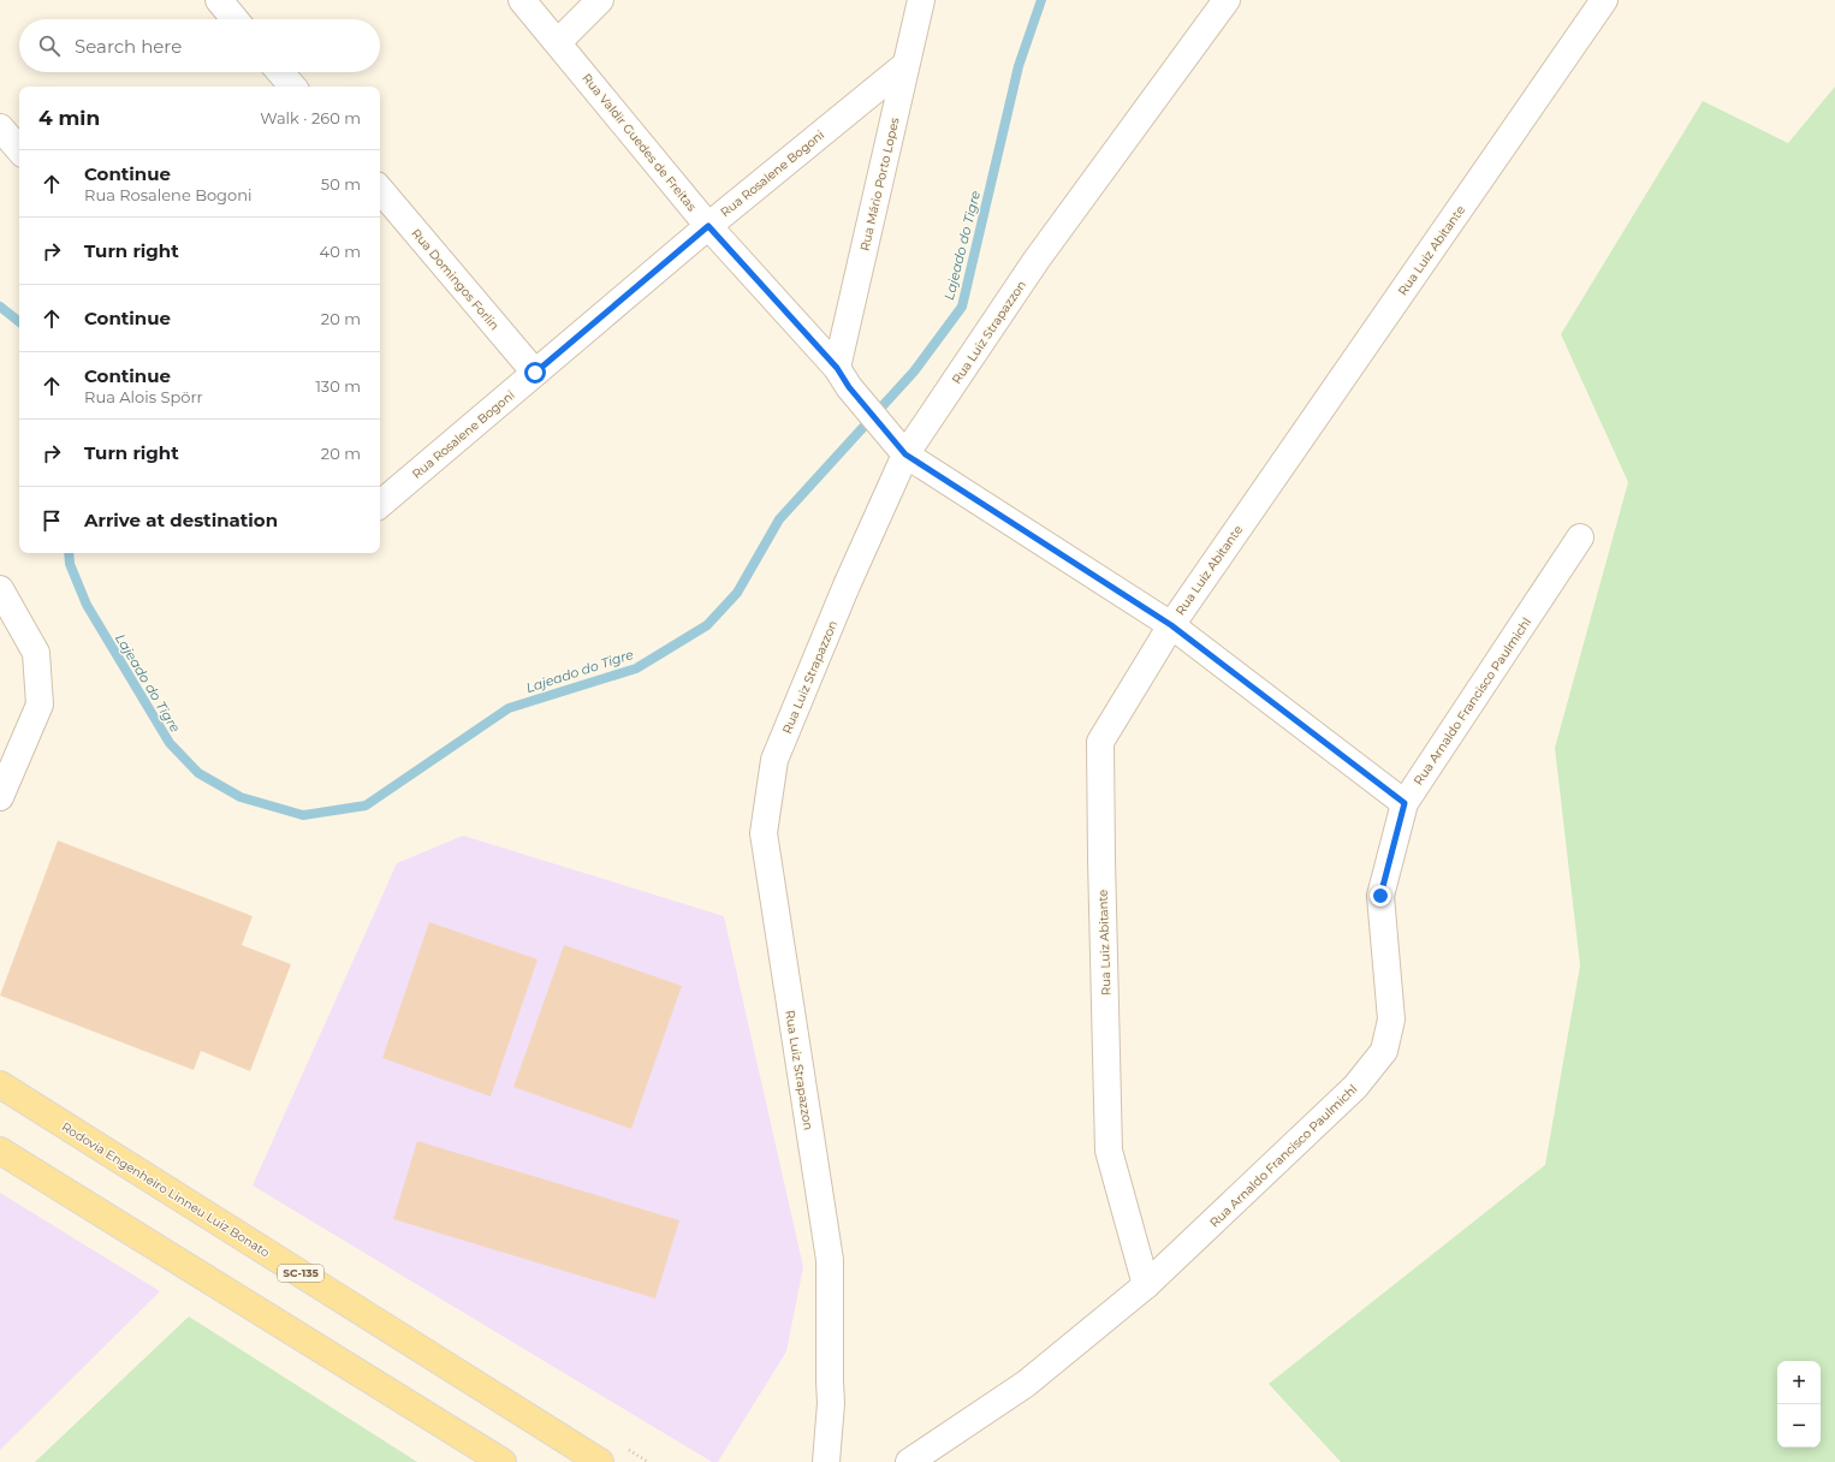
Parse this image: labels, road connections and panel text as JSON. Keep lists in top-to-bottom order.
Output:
{
  "streets": {
    "main road": ["Rodovia Engenheiro Linneu Luiz Bonato", "SC-135"],
    "street": [
      "Rua Valdir Guedes de Freitas",
      "Rua Rosalene Bogoni",
      "Rua Mário Porto Lopes",
      "Rua Luiz Abitante",
      "Rua Domingos Forlin",
      "Rua Luiz Strapazzon",
      "Rua Arnaldo Francisco Paulmichl"
    ]
  },
  "crossings": [
    ["Rua Valdir Guedes de Freitas", "Rua Rosalene Bogoni"],
    ["Rua Valdir Guedes de Freitas", "Rua Mário Porto Lopes"],
    ["Rua Valdir Guedes de Freitas", "Rua Luiz Abitante"],
    ["Rua Valdir Guedes de Freitas", "Rua Luiz Strapazzon"],
    ["Rua Valdir Guedes de Freitas", "Rua Arnaldo Francisco Paulmichl"],
    ["Rua Rosalene Bogoni", "Rua Mário Porto Lopes"],
    ["Rua Rosalene Bogoni", "Rua Domingos Forlin"],
    ["Rua Luiz Abitante", "Rua Arnaldo Francisco Paulmichl"]
  ],
  "water": ["Lajeado do Tigre"],
  "page": {
    "search": "Search here",
    "heading": ["4 min", "Walk · 260 m"],
    "list": [
      ["Continue", "Rua Rosalene Bogoni", "50 m"],
      ["Turn right", "40 m"],
      ["Continue", "20 m"],
      ["Continue", "Rua Alois Spörr", "130 m"],
      ["Turn right", "20 m"],
      "Arrive at destination"
    ],
    "map_buttons": ["+", "−"]
  }
}
